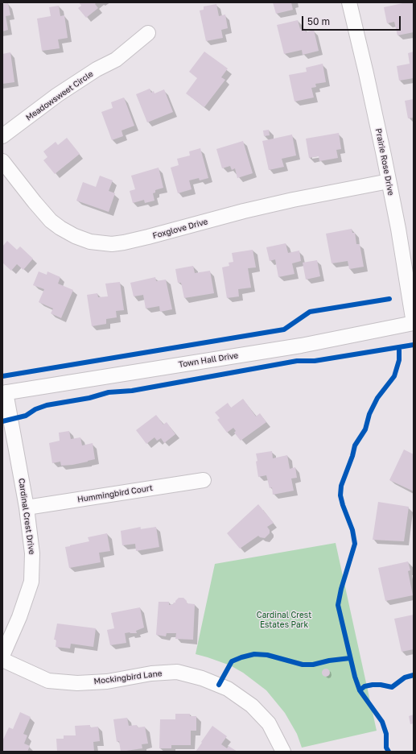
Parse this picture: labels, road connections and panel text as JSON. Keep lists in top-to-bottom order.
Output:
{
  "streets": {
    "street": [
      "Meadowsweet Circle",
      "Prairie Rose Drive",
      "Foxglove Drive",
      "Town Hall Drive",
      "Hummingbird Court",
      "Cardinal Crest Drive",
      "Mockingbird Lane"
    ]
  },
  "crossings": [
    ["Prairie Rose Drive", "Foxglove Drive"],
    ["Prairie Rose Drive", "Town Hall Drive"],
    ["Town Hall Drive", "Cardinal Crest Drive"],
    ["Hummingbird Court", "Cardinal Crest Drive"]
  ],
  "parks": ["Cardinal Crest Estates Park"],
  "scale_bar": "50 m"
}
